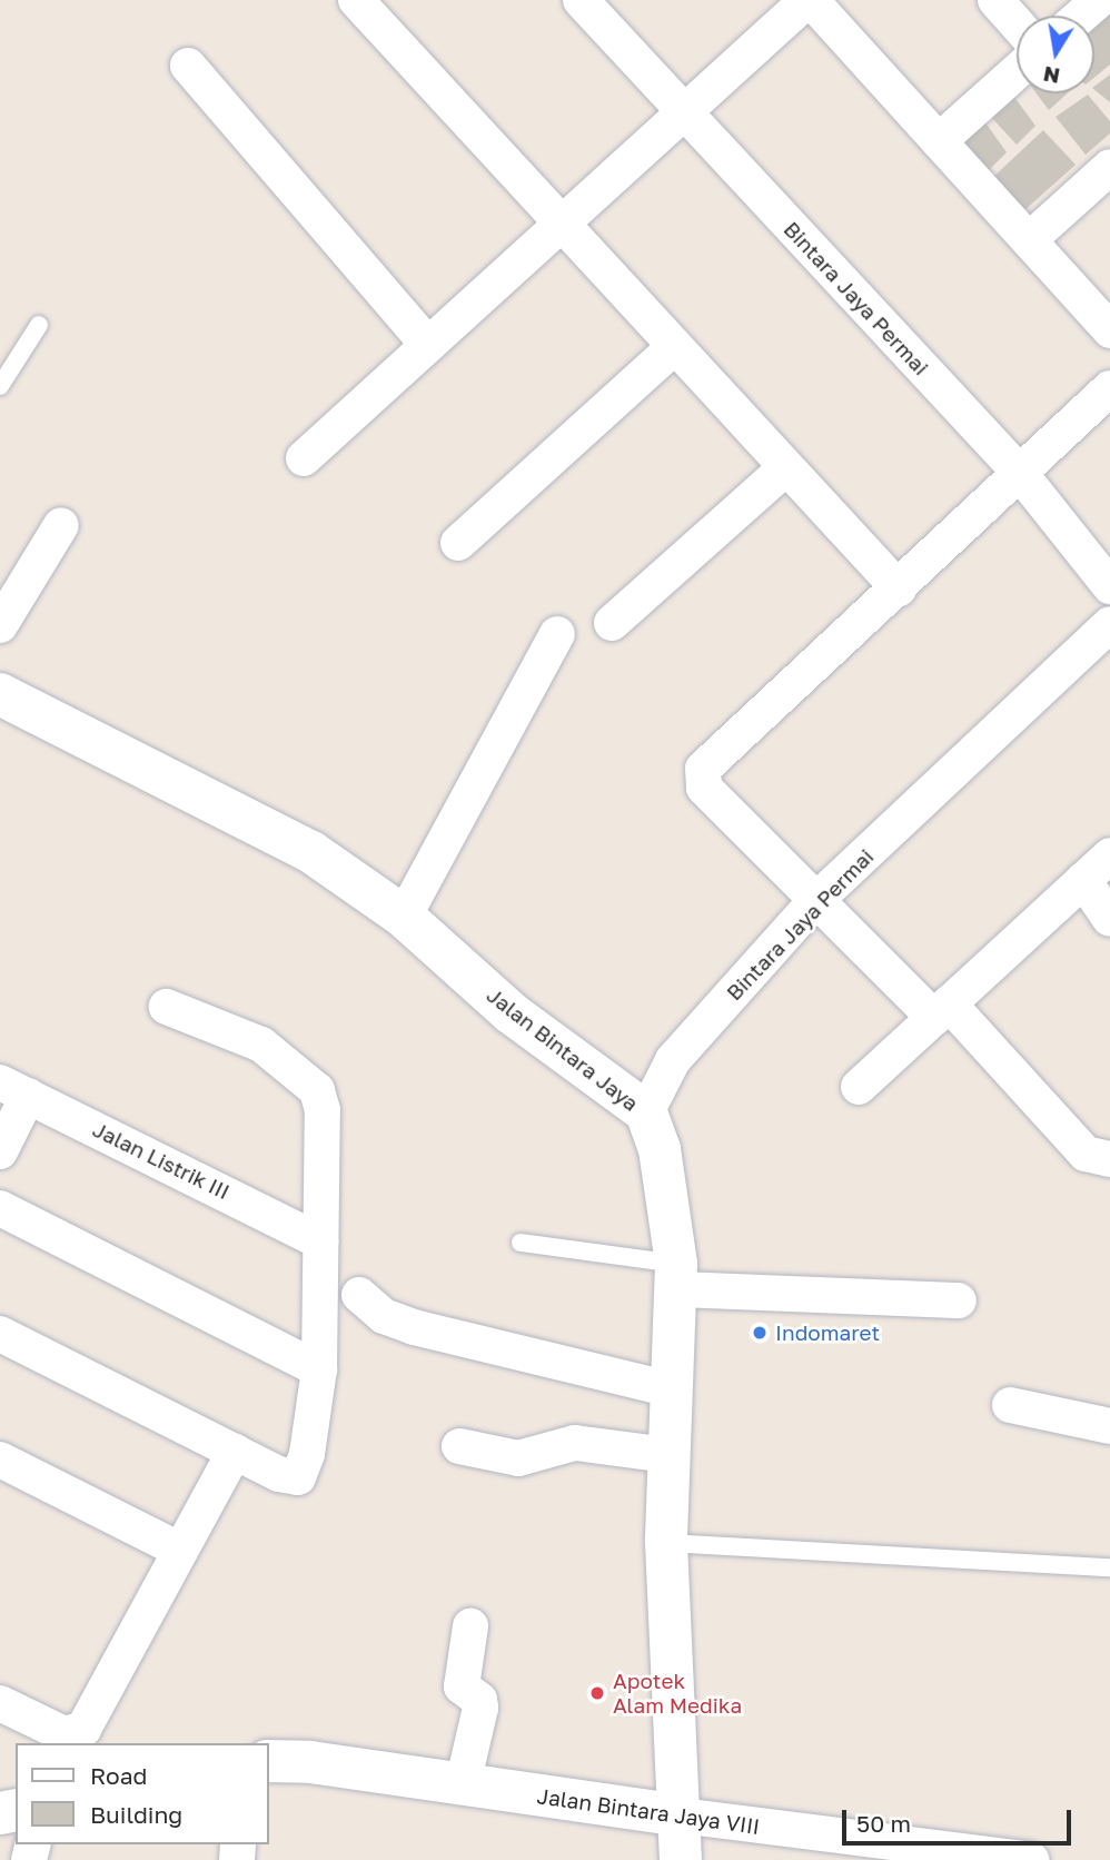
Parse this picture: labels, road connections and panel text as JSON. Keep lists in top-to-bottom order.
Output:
{
  "streets": {
    "street": [
      "Bintara Jaya Permai",
      "Jalan Bintara Jaya",
      "Jalan Listrik III",
      "Jalan Bintara Jaya VIII"
    ]
  },
  "crossings": [
    ["Bintara Jaya Permai", "Jalan Bintara Jaya"],
    ["Jalan Bintara Jaya", "Jalan Bintara Jaya VIII"]
  ],
  "places": ["Indomaret", "Apotek Alam Medika"],
  "legend": ["Road", "Building"],
  "scale_bar": "50 m",
  "north": "bottom"
}
